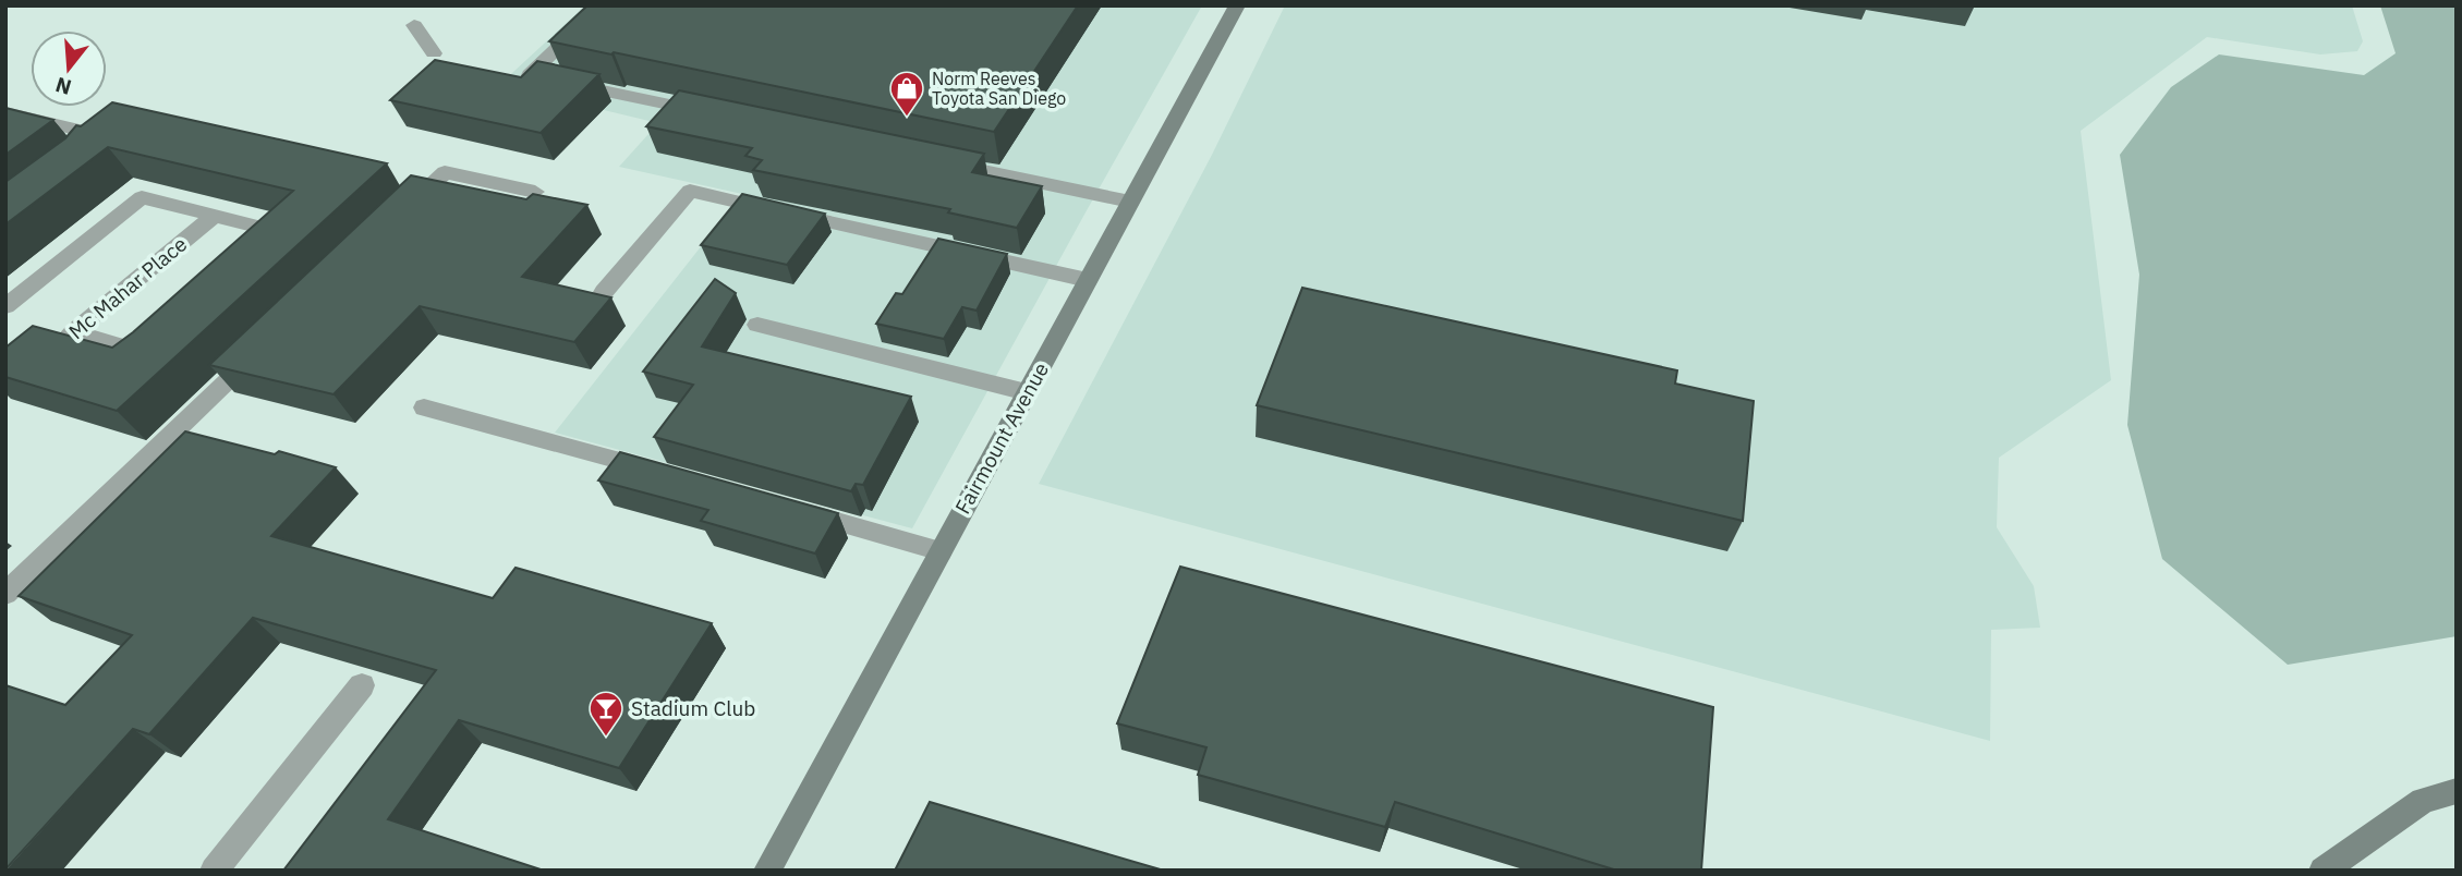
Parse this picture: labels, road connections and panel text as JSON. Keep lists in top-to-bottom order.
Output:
{
  "streets": {
    "street": ["Fairmount Avenue"],
    "lane": ["Mc Mahar Place"]
  },
  "places": {
    "shop": ["Norm Reeves Toyota San Diego"],
    "bar": ["Stadium Club"]
  },
  "north": "bottom"
}
